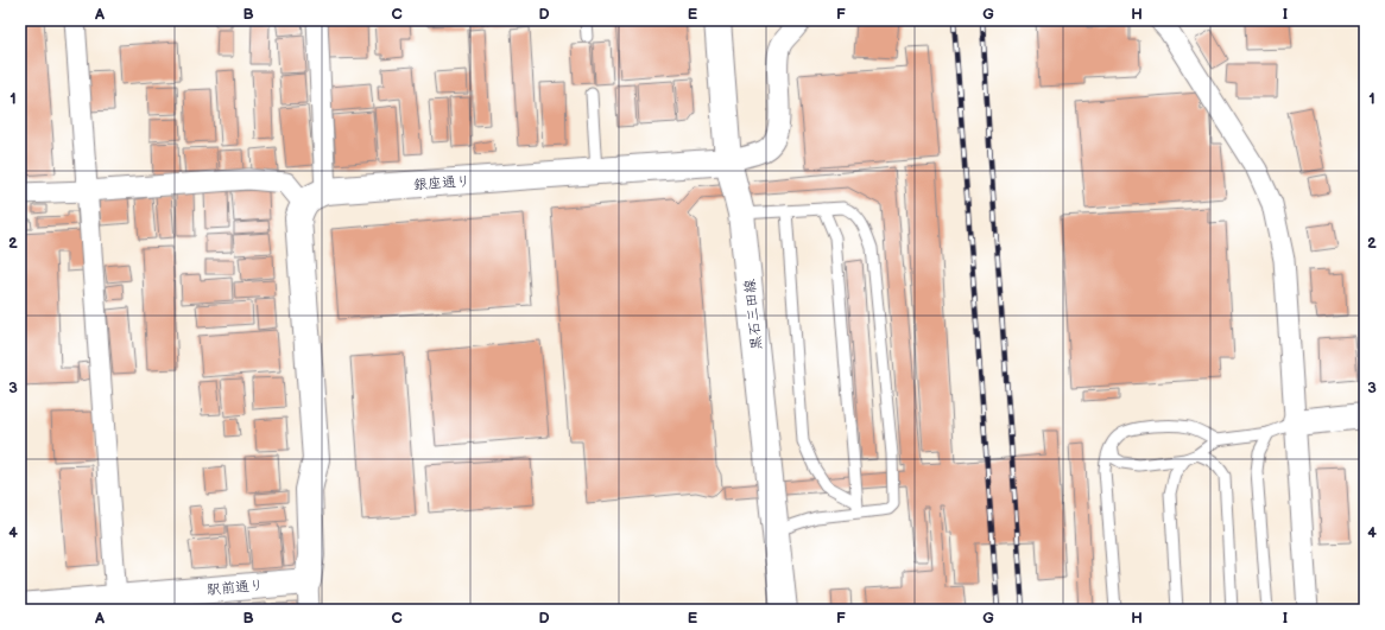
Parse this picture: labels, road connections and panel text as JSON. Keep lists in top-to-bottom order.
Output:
{
  "streets": {
    "street": ["銀座通り", "黒石三田線", "駅前通り"]
  },
  "crossings": [
    ["銀座通り", "黒石三田線"]
  ],
  "grid": {
    "columns": [
      "A",
      "B",
      "C",
      "D",
      "E",
      "F",
      "G",
      "H",
      "I"
    ],
    "rows": [
      "1",
      "2",
      "3",
      "4"
    ]
  }
}
